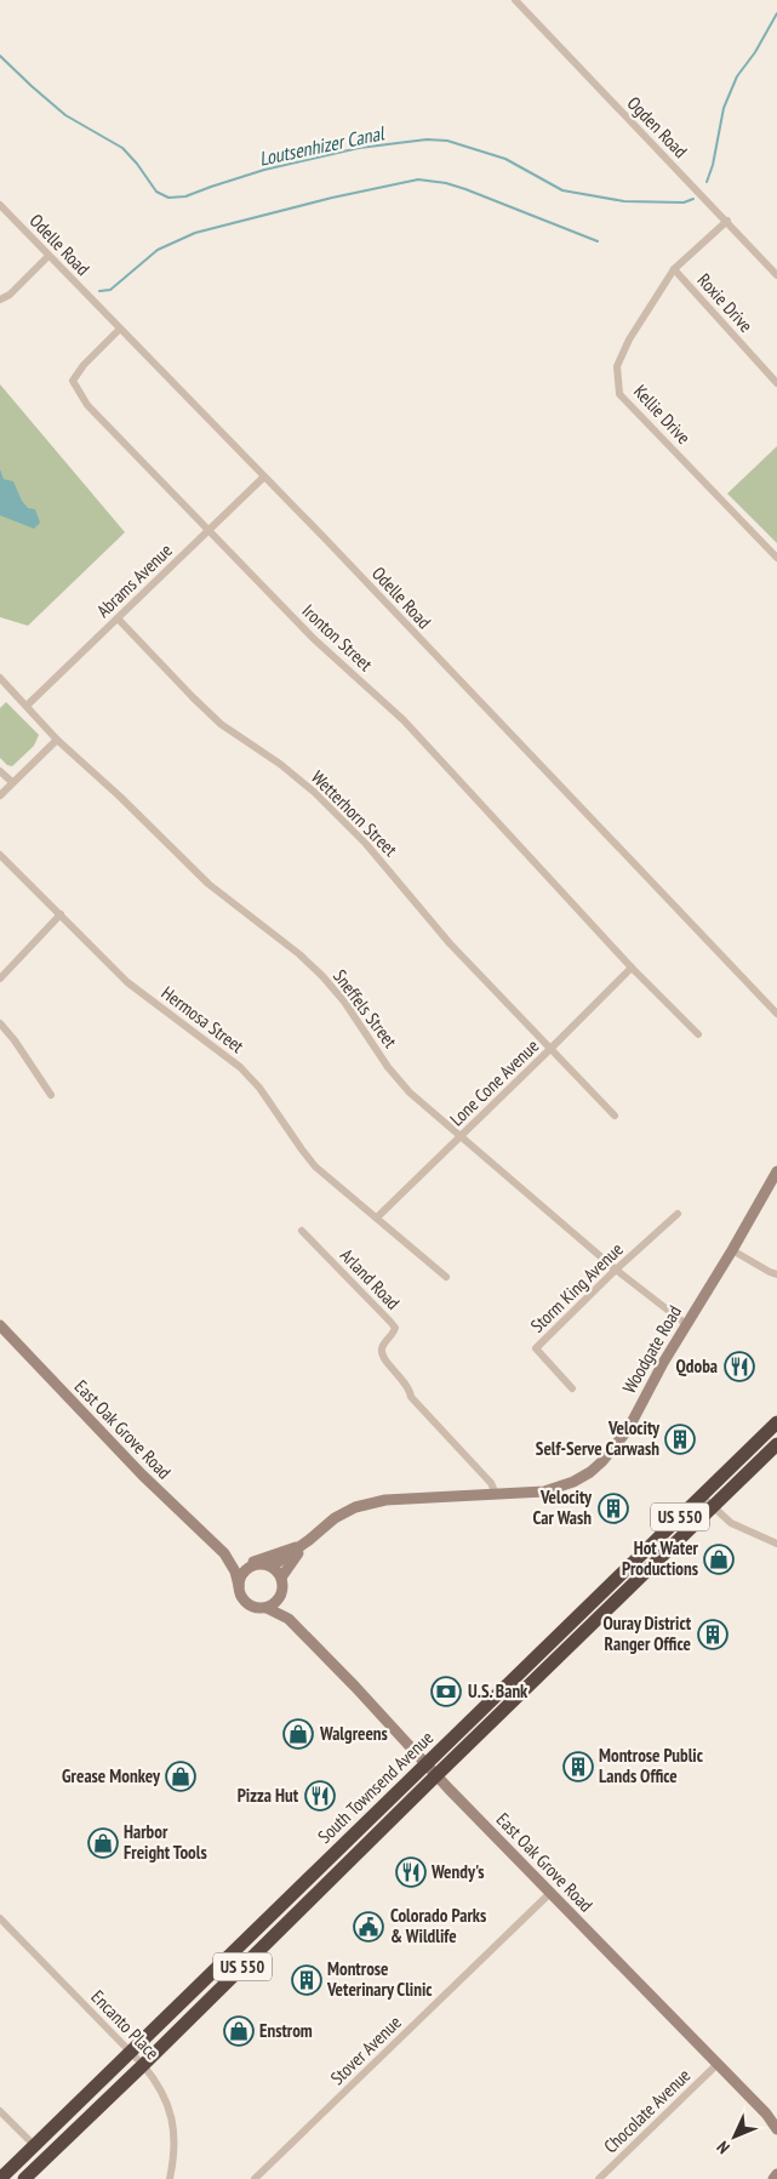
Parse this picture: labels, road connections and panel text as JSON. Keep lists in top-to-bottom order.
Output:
{
  "streets": {
    "highway": ["US 550", "South Townsend Avenue"],
    "street": [
      "Ogden Road",
      "Odelle Road",
      "Roxie Drive",
      "Kellie Drive",
      "Abrams Avenue",
      "Ironton Street",
      "Wetterhorn Street",
      "Sneffels Street",
      "Hermosa Street",
      "Lone Cone Avenue",
      "Arland Road",
      "Storm King Avenue",
      "Woodgate Road",
      "East Oak Grove Road",
      "Encanto Place",
      "Stover Avenue",
      "Chocolate Avenue"
    ]
  },
  "crossings": [
    ["Ogden Road", "Kellie Drive"],
    ["Odelle Road", "Abrams Avenue"],
    ["Odelle Road", "Ironton Street"],
    ["Roxie Drive", "Kellie Drive"],
    ["Abrams Avenue", "Ironton Street"],
    ["Abrams Avenue", "Wetterhorn Street"],
    ["Abrams Avenue", "Sneffels Street"],
    ["Ironton Street", "Lone Cone Avenue"],
    ["Wetterhorn Street", "Lone Cone Avenue"],
    ["Sneffels Street", "Lone Cone Avenue"],
    ["Sneffels Street", "Storm King Avenue"],
    ["Sneffels Street", "Woodgate Road"],
    ["Hermosa Street", "Lone Cone Avenue"],
    ["Arland Road", "Woodgate Road"],
    ["Woodgate Road", "East Oak Grove Road"],
    ["East Oak Grove Road", "South Townsend Avenue"],
    ["East Oak Grove Road", "Stover Avenue"],
    ["East Oak Grove Road", "Chocolate Avenue"],
    ["South Townsend Avenue", "Encanto Place"]
  ],
  "water": ["Loutsenhizer Canal"],
  "places": {
    "restaurant": ["Qdoba", "Pizza Hut", "Wendy's"],
    "building": [
      "Velocity Self-Serve Carwash",
      "Velocity Car Wash",
      "Ouray District Ranger Office",
      "Montrose Public Lands Office",
      "Montrose Veterinary Clinic"
    ],
    "shop": [
      "Hot Water Productions",
      "Walgreens",
      "Grease Monkey",
      "Harbor Freight Tools",
      "Enstrom"
    ],
    "bank": ["U.S. Bank"],
    "public building": ["Colorado Parks & Wildlife"]
  },
  "north": "bottom left"
}
